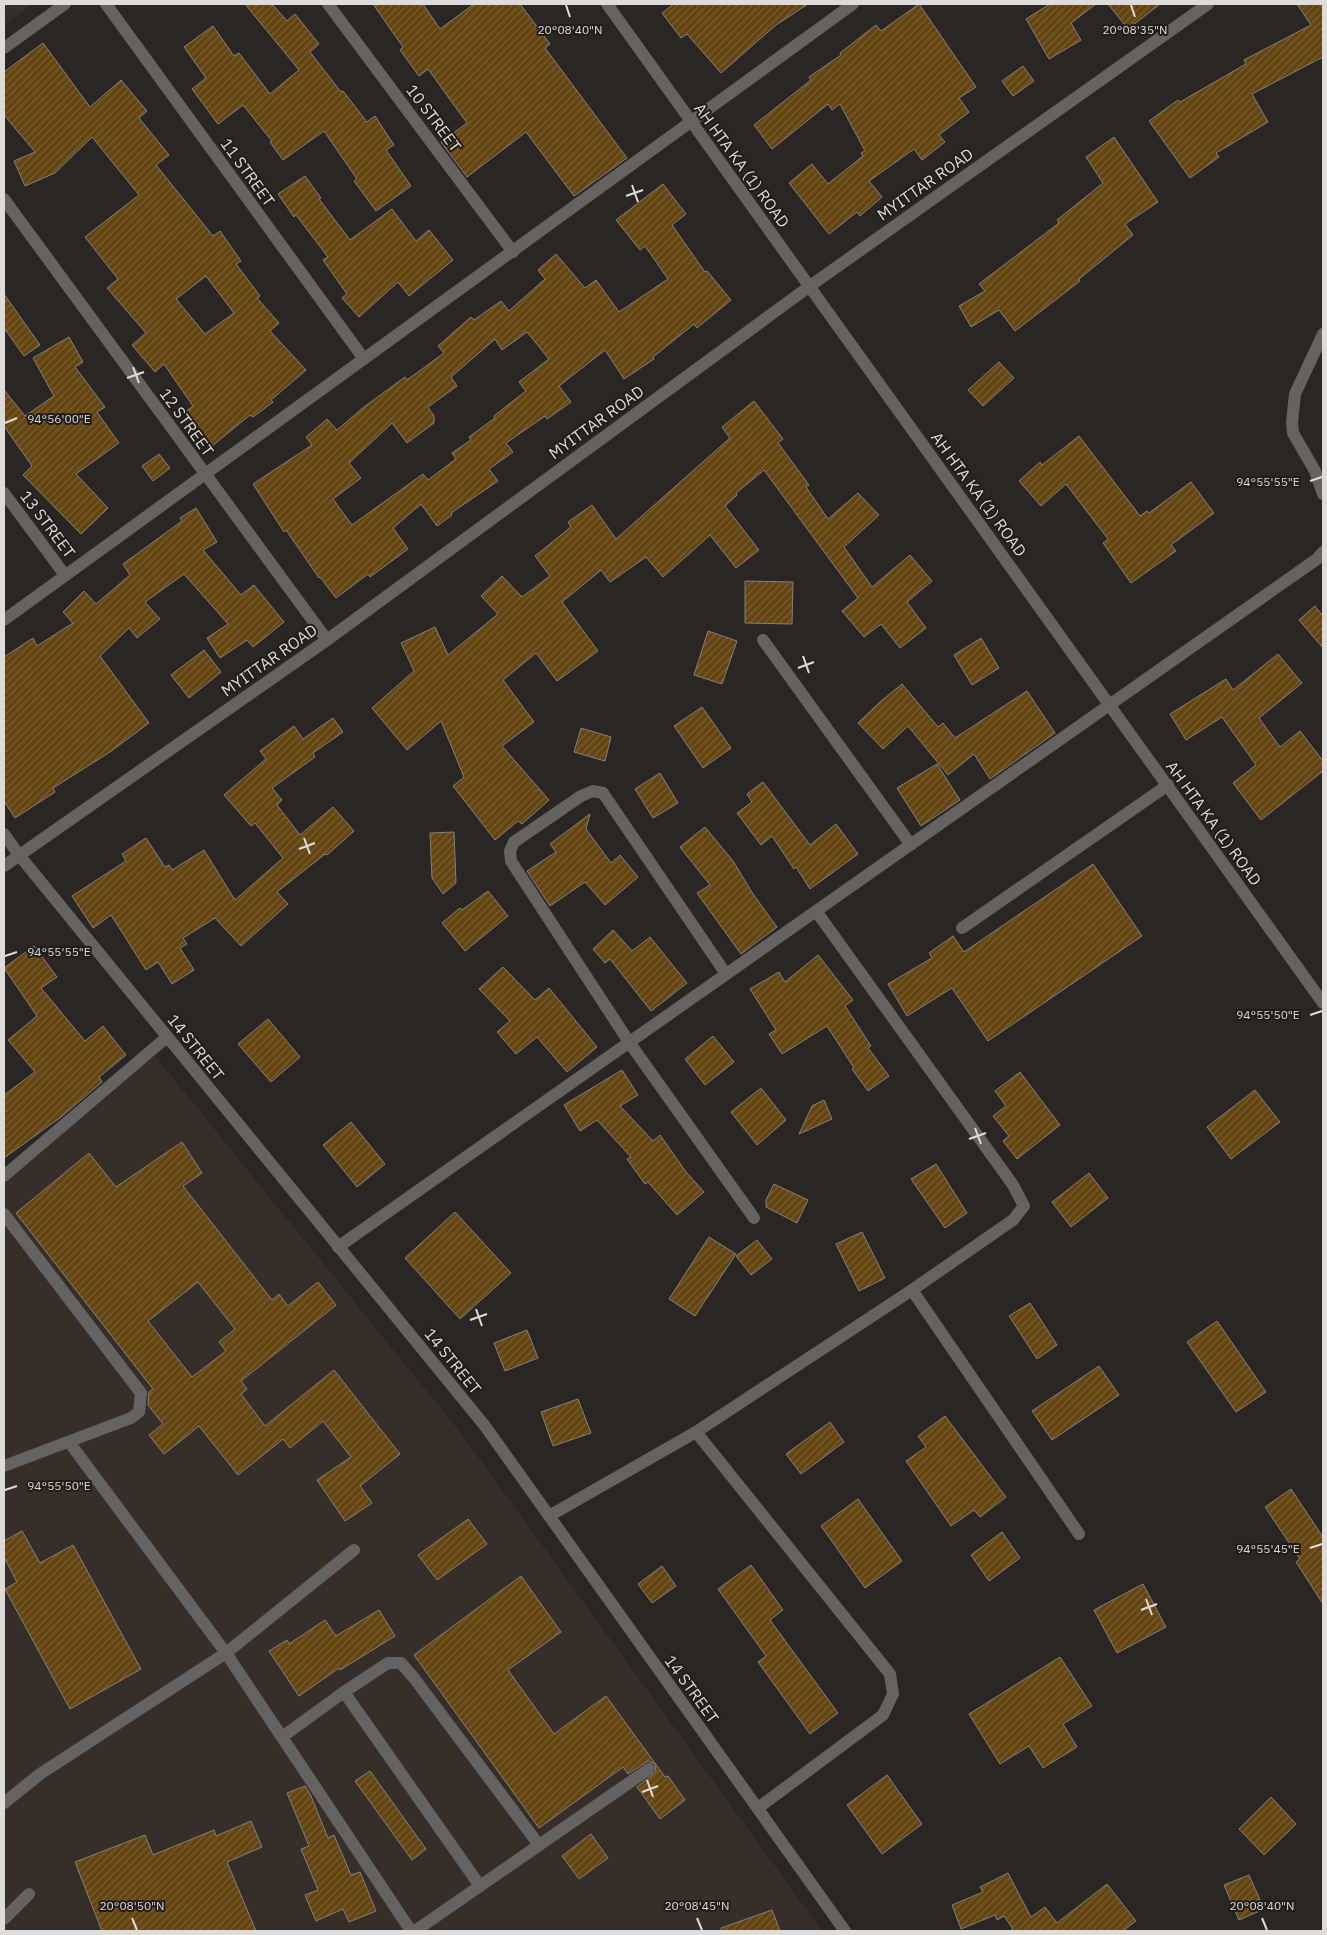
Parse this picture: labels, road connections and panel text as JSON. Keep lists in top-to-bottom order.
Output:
{
  "streets": {
    "street": [
      "10 STREET",
      "AH HTA KA (1) ROAD",
      "11 STREET",
      "MYITTAR ROAD",
      "12 STREET",
      "13 STREET",
      "14 STREET"
    ]
  },
  "crossings": [
    ["AH HTA KA (1) ROAD", "MYITTAR ROAD"],
    ["MYITTAR ROAD", "12 STREET"],
    ["MYITTAR ROAD", "14 STREET"]
  ],
  "coordinates": [
    "20°08'40\"N",
    "20°08'35\"N",
    "94°56'00\"E",
    "94°55'55\"E",
    "94°55'50\"E",
    "94°55'45\"E",
    "20°08'50\"N",
    "20°08'45\"N"
  ]
}
